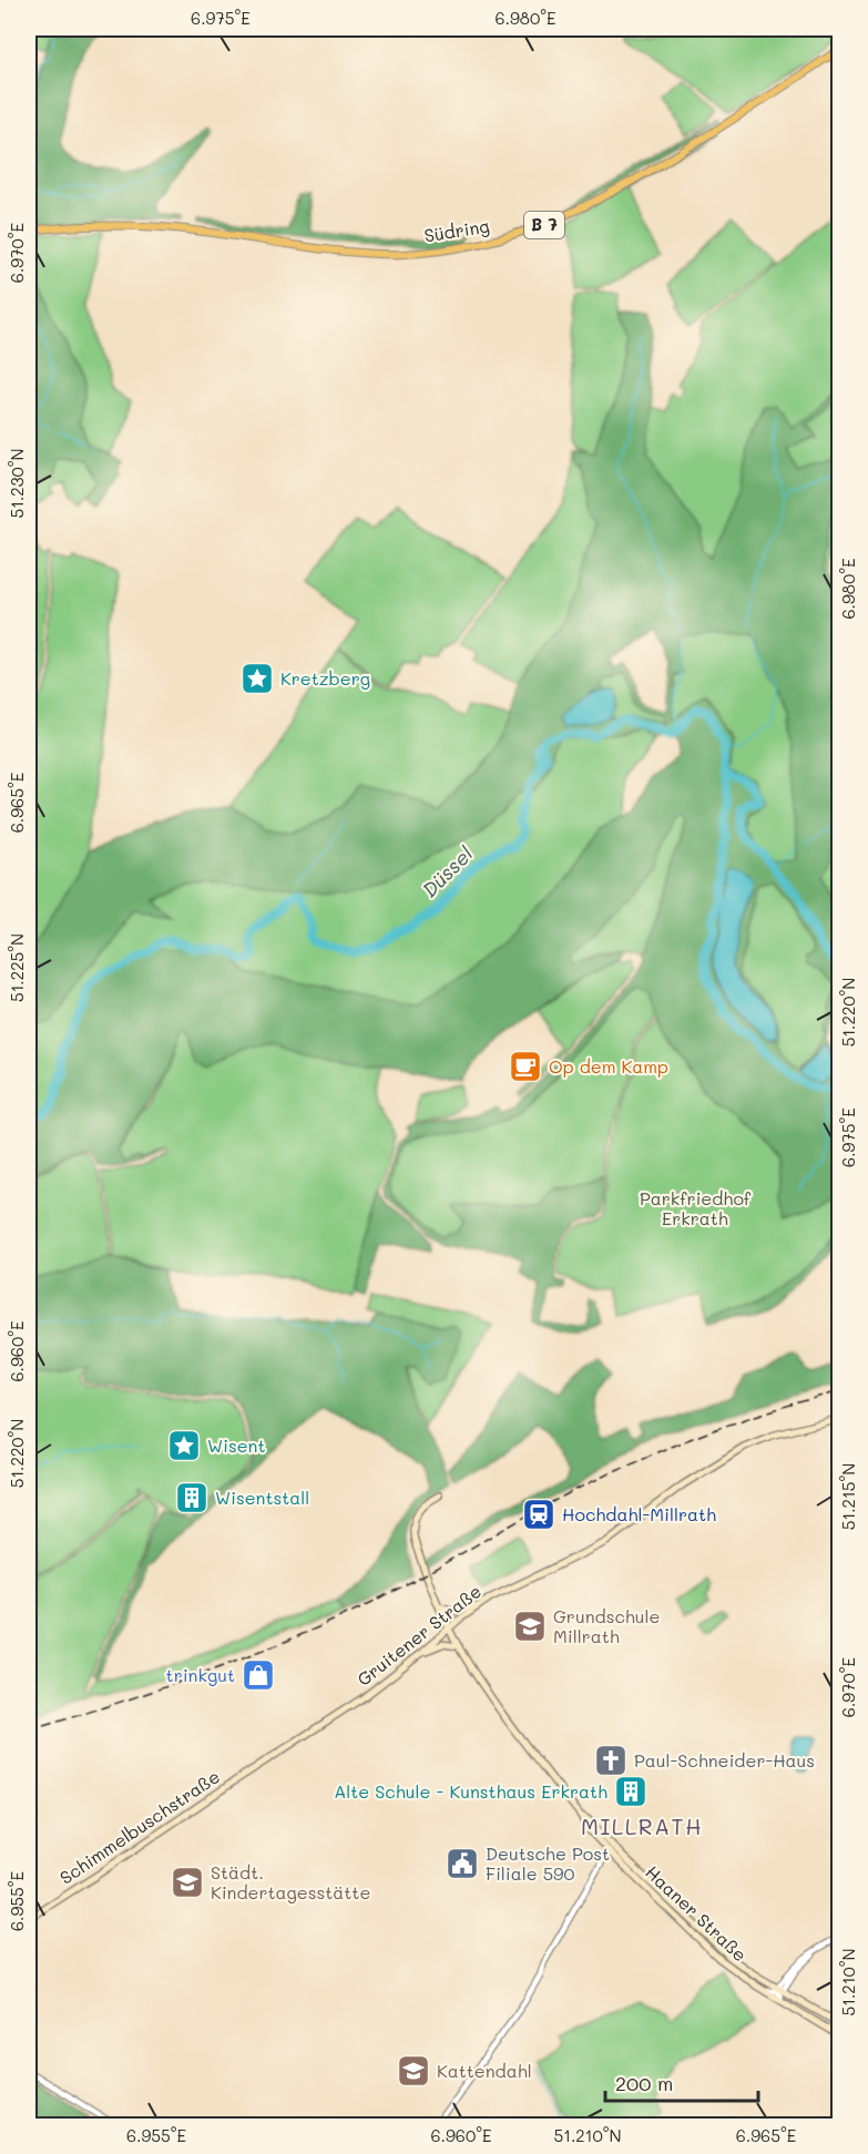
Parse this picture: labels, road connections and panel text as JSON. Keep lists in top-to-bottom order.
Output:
{
  "streets": {
    "main road": [
      "B 7",
      "Südring",
      "Gruitener Straße",
      "Schimmelbuschstraße",
      "Haaner Straße"
    ]
  },
  "crossings": [
    ["Gruitener Straße", "Schimmelbuschstraße"],
    ["Gruitener Straße", "Haaner Straße"]
  ],
  "districts": ["MILLRATH"],
  "water": ["Düssel"],
  "parks": ["Parkfriedhof Erkrath"],
  "places": {
    "place": ["Kretzberg", "Wisent"],
    "cafe": ["Op dem Kamp"],
    "building": ["Wisentstall", "Alte Schule - Kunsthaus Erkrath"],
    "station": ["Hochdahl-Millrath"],
    "school or university": ["Grundschule Millrath", "Städt. Kindertagesstätte", "Kattendahl"],
    "shop": ["trinkgut"],
    "church": ["Paul-Schneider-Haus"],
    "public building": ["Deutsche Post Filiale 590"]
  },
  "scale_bar": "200 m",
  "coordinates": [
    "6.975°E",
    "6.980°E",
    "6.970°E",
    "51.230°N",
    "6.965°E",
    "51.225°N",
    "51.220°N",
    "6.960°E",
    "51.215°N",
    "6.955°E",
    "51.210°N"
  ]
}
